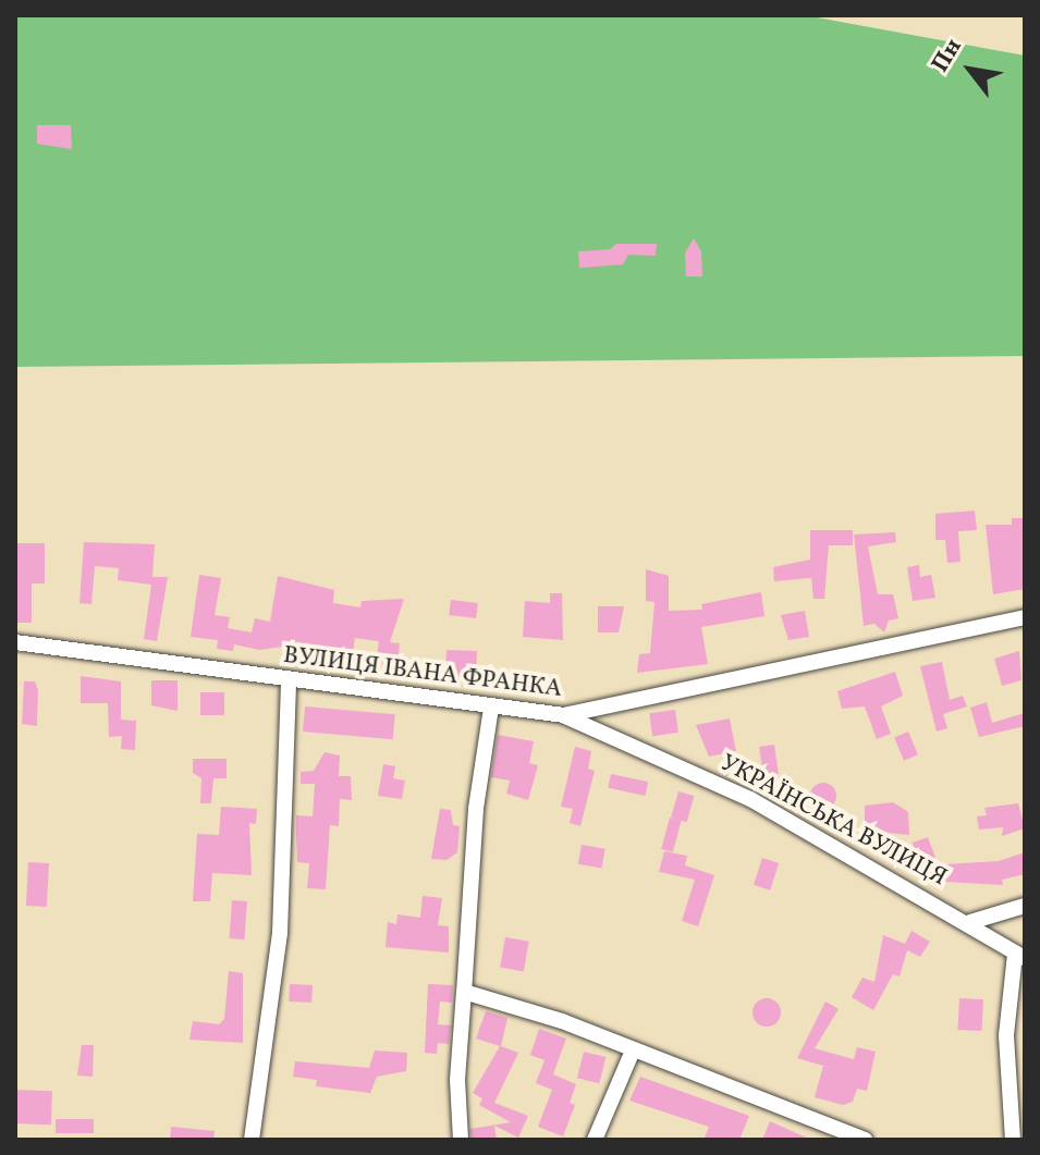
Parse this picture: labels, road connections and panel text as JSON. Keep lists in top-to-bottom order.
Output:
{
  "streets": {
    "street": ["ВУЛИЦЯ ІВАНА ФРАНКА", "УКРАЇНСЬКА ВУЛИЦЯ"]
  },
  "crossings": [
    ["ВУЛИЦЯ ІВАНА ФРАНКА", "УКРАЇНСЬКА ВУЛИЦЯ"]
  ],
  "north": "top left"
}
